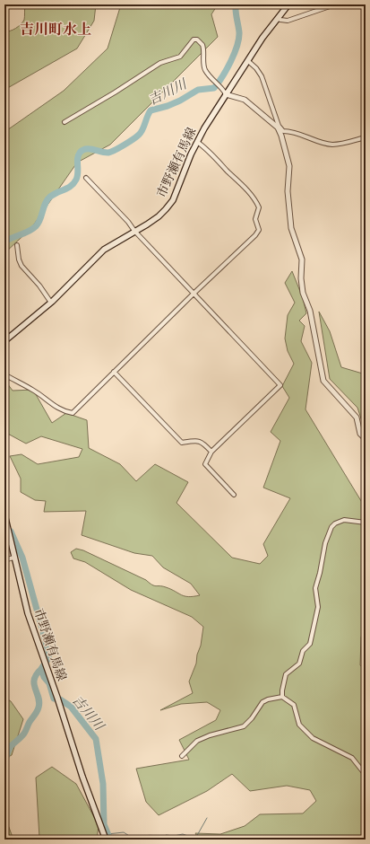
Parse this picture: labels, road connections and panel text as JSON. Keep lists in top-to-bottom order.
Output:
{
  "streets": {
    "main road": ["市野瀬有馬線"]
  },
  "districts": ["吉川町水上"],
  "water": ["吉川川"]
}
